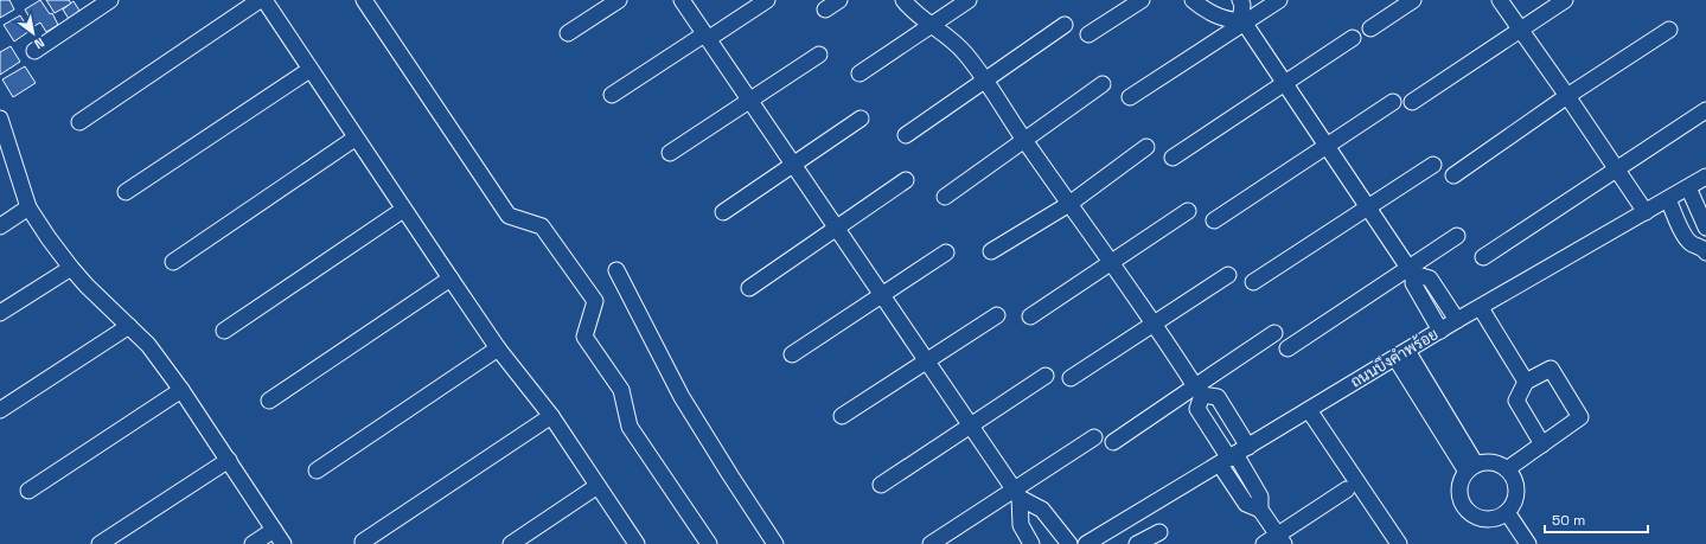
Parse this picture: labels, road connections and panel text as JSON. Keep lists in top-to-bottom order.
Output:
{
  "streets": {
    "street": ["ถนนบึงคำพร้อย"]
  },
  "scale_bar": "50 m",
  "north": "bottom right"
}
